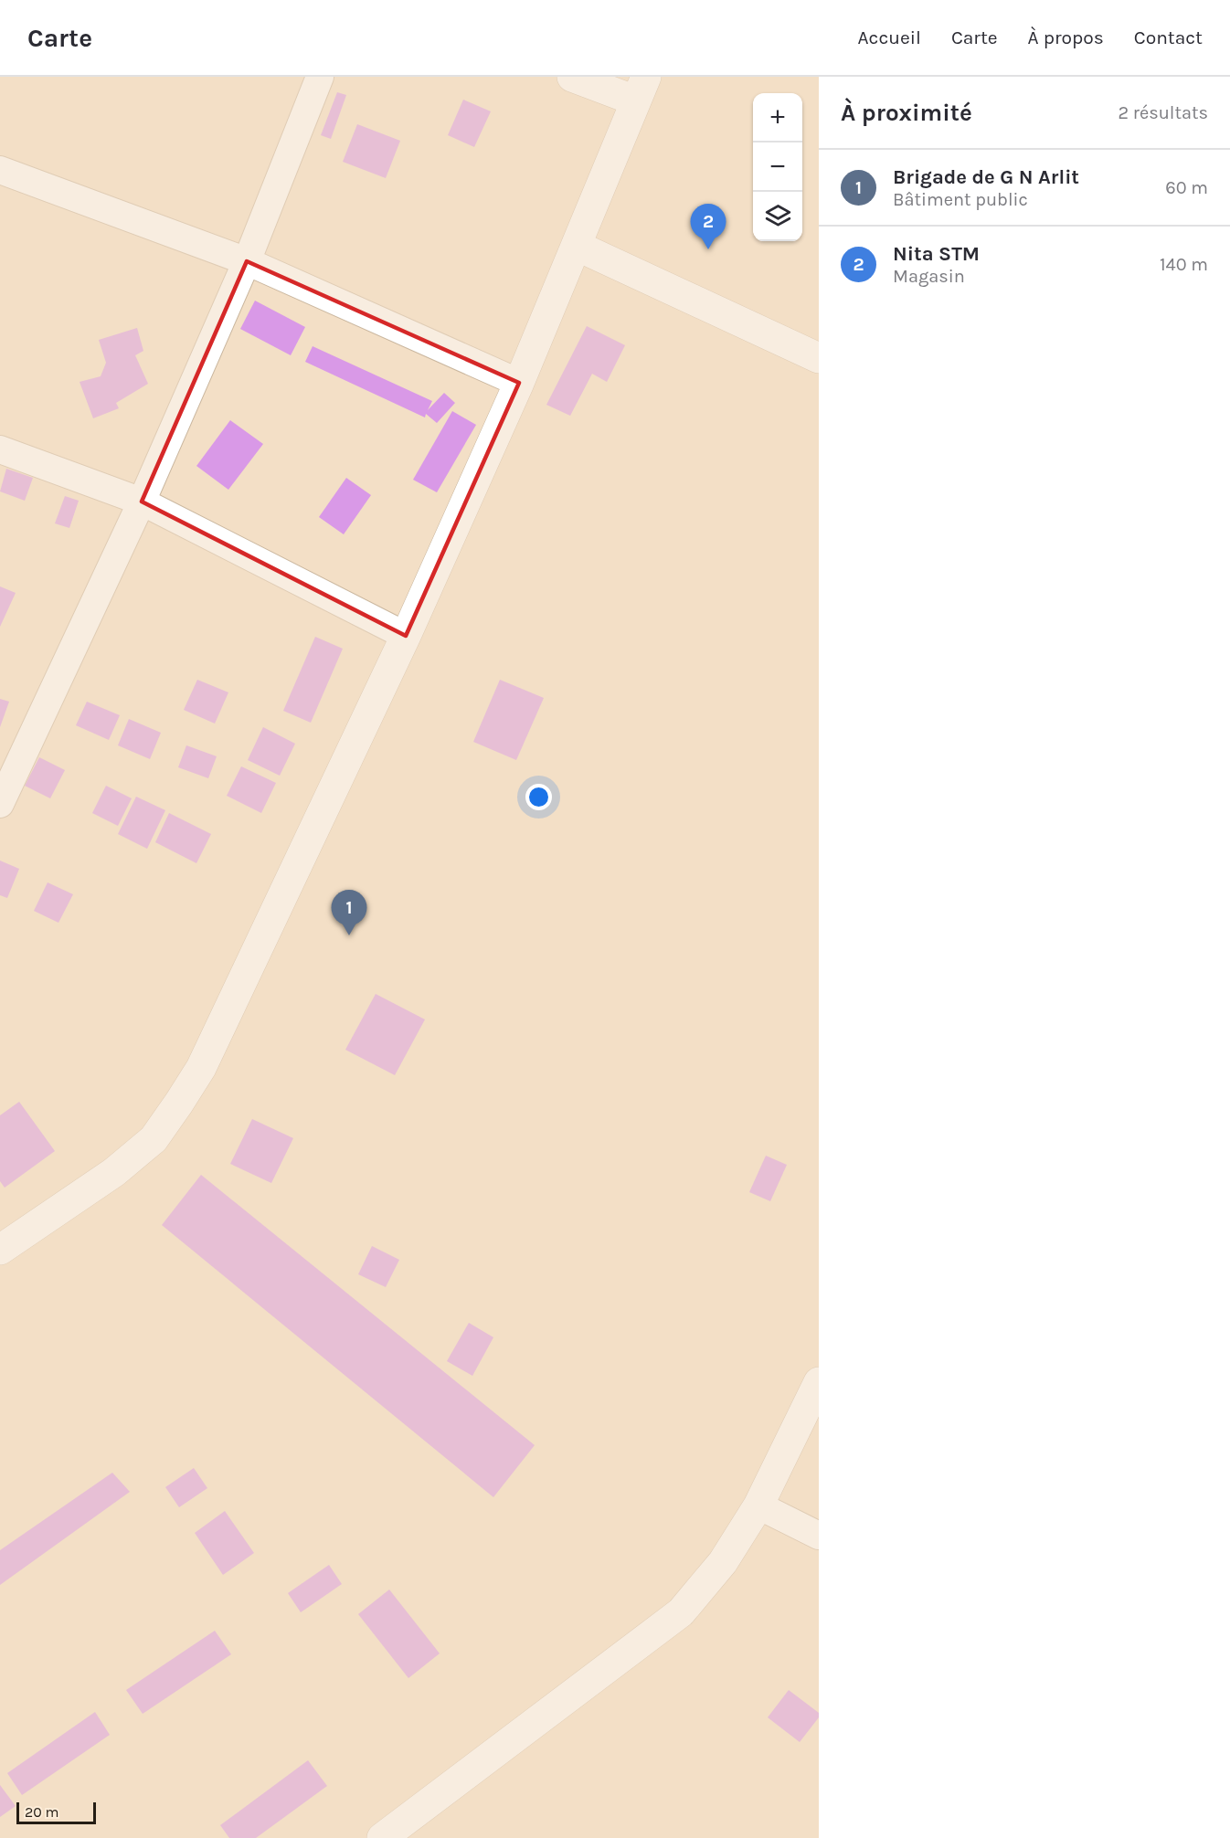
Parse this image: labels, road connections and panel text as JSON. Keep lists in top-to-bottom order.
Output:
{
  "scale_bar": "20 m",
  "page": {
    "header": "Carte",
    "nav": [
      "Accueil",
      "Carte",
      "À propos",
      "Contact"
    ],
    "heading": ["À proximité", "2 résultats"],
    "map_buttons": ["+", "−"],
    "list": [
      {
        "mark": "1",
        "name": "Brigade de G N Arlit",
        "note": "Bâtiment public",
        "value": "60 m"
      },
      {
        "mark": "2",
        "name": "Nita STM",
        "note": "Magasin",
        "value": "140 m"
      }
    ],
    "pins": ["2", "1"],
    "scale": "20 m"
  }
}
